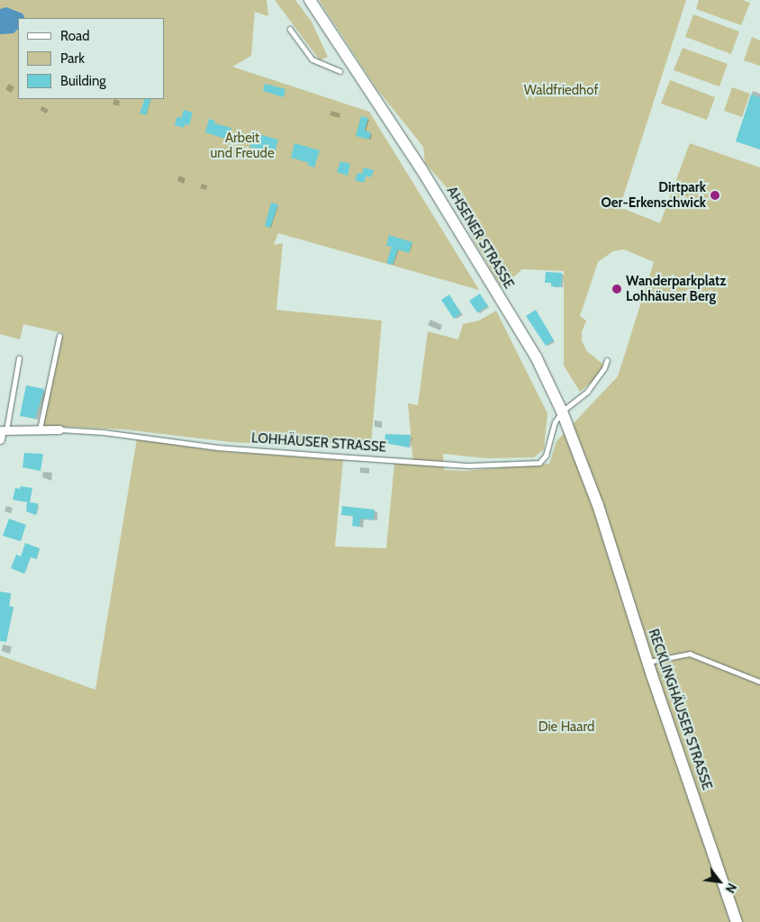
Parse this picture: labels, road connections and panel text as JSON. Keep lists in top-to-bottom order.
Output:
{
  "streets": {
    "main road": ["AHSENER STRASSE", "RECKLINGHÄUSER STRASSE"],
    "street": ["LOHHÄUSER STRASSE"]
  },
  "crossings": [
    ["AHSENER STRASSE", "LOHHÄUSER STRASSE"],
    ["AHSENER STRASSE", "RECKLINGHÄUSER STRASSE"]
  ],
  "parks": ["Waldfriedhof", "Arbeit und Freude", "Die Haard"],
  "places": ["Dirtpark Oer-Erkenschwick", "Wanderparkplatz Lohhäuser Berg"],
  "legend": ["Road", "Park", "Building"],
  "north": "bottom right"
}
